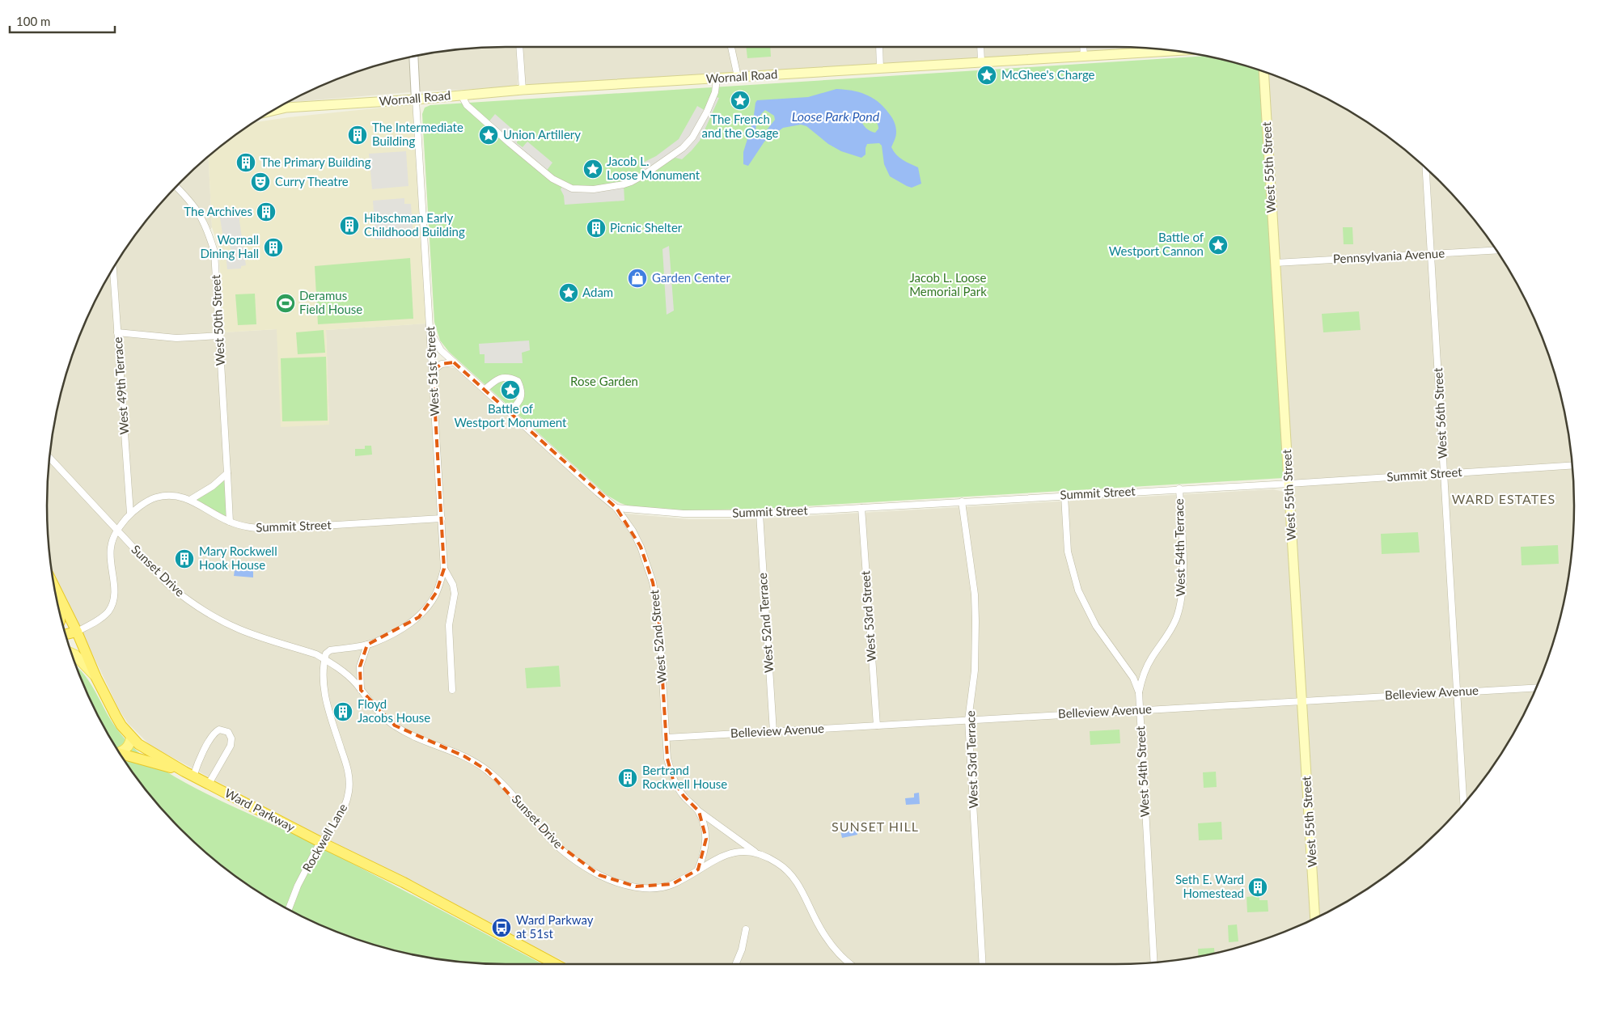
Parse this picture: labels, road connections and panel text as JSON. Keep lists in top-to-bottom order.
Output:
{
  "streets": {
    "highway": ["Ward Parkway"],
    "main road": ["Wornall Road", "West 55th Street"],
    "street": [
      "Pennsylvania Avenue",
      "West 50th Street",
      "West 51st Street",
      "West 49th Terrace",
      "West 56th Street",
      "Summit Street",
      "West 54th Terrace",
      "Sunset Drive",
      "West 53rd Street",
      "West 52nd Terrace",
      "West 52nd Street",
      "Belleview Avenue",
      "West 53rd Terrace",
      "West 54th Street",
      "Rockwell Lane"
    ]
  },
  "crossings": [
    ["Wornall Road", "West 51st Street"],
    ["West 55th Street", "Pennsylvania Avenue"],
    ["West 55th Street", "Summit Street"],
    ["West 55th Street", "Belleview Avenue"],
    ["Pennsylvania Avenue", "West 56th Street"],
    ["West 50th Street", "Summit Street"],
    ["West 51st Street", "Summit Street"],
    ["West 51st Street", "West 52nd Street"],
    ["West 49th Terrace", "Summit Street"],
    ["West 56th Street", "Summit Street"],
    ["West 56th Street", "Belleview Avenue"],
    ["Summit Street", "West 54th Terrace"],
    ["Summit Street", "Sunset Drive"],
    ["Summit Street", "West 53rd Street"],
    ["Summit Street", "West 52nd Terrace"],
    ["Summit Street", "West 52nd Street"],
    ["Summit Street", "West 53rd Terrace"],
    ["Summit Street", "West 54th Street"],
    ["Summit Street", "Ward Parkway"],
    ["West 54th Terrace", "West 54th Street"],
    ["Sunset Drive", "West 52nd Street"],
    ["Sunset Drive", "Rockwell Lane"],
    ["West 53rd Street", "Belleview Avenue"],
    ["West 52nd Terrace", "Belleview Avenue"],
    ["West 52nd Street", "Belleview Avenue"],
    ["Belleview Avenue", "West 53rd Terrace"],
    ["Belleview Avenue", "West 54th Street"],
    ["Ward Parkway", "Rockwell Lane"]
  ],
  "districts": ["WARD ESTATES", "SUNSET HILL"],
  "water": ["Loose Park Pond"],
  "parks": ["Jacob L. Loose Memorial Park", "Rose Garden"],
  "places": {
    "place": [
      "McGhee's Charge",
      "The French and the Osage",
      "Union Artillery",
      "Jacob L. Loose Monument",
      "Battle of Westport Cannon",
      "Adam",
      "Battle of Westport Monument"
    ],
    "building": [
      "The Intermediate Building",
      "The Primary Building",
      "The Archives",
      "Hibschman Early Childhood Building",
      "Picnic Shelter",
      "Wornall Dining Hall",
      "Mary Rockwell Hook House",
      "Floyd Jacobs House",
      "Bertrand Rockwell House",
      "Seth E. Ward Homestead"
    ],
    "theatre": ["Curry Theatre"],
    "shop": ["Garden Center"],
    "sports": ["Deramus Field House"],
    "bus stop": ["Ward Parkway at 51st"]
  },
  "scale_bar": "100 m"
}
